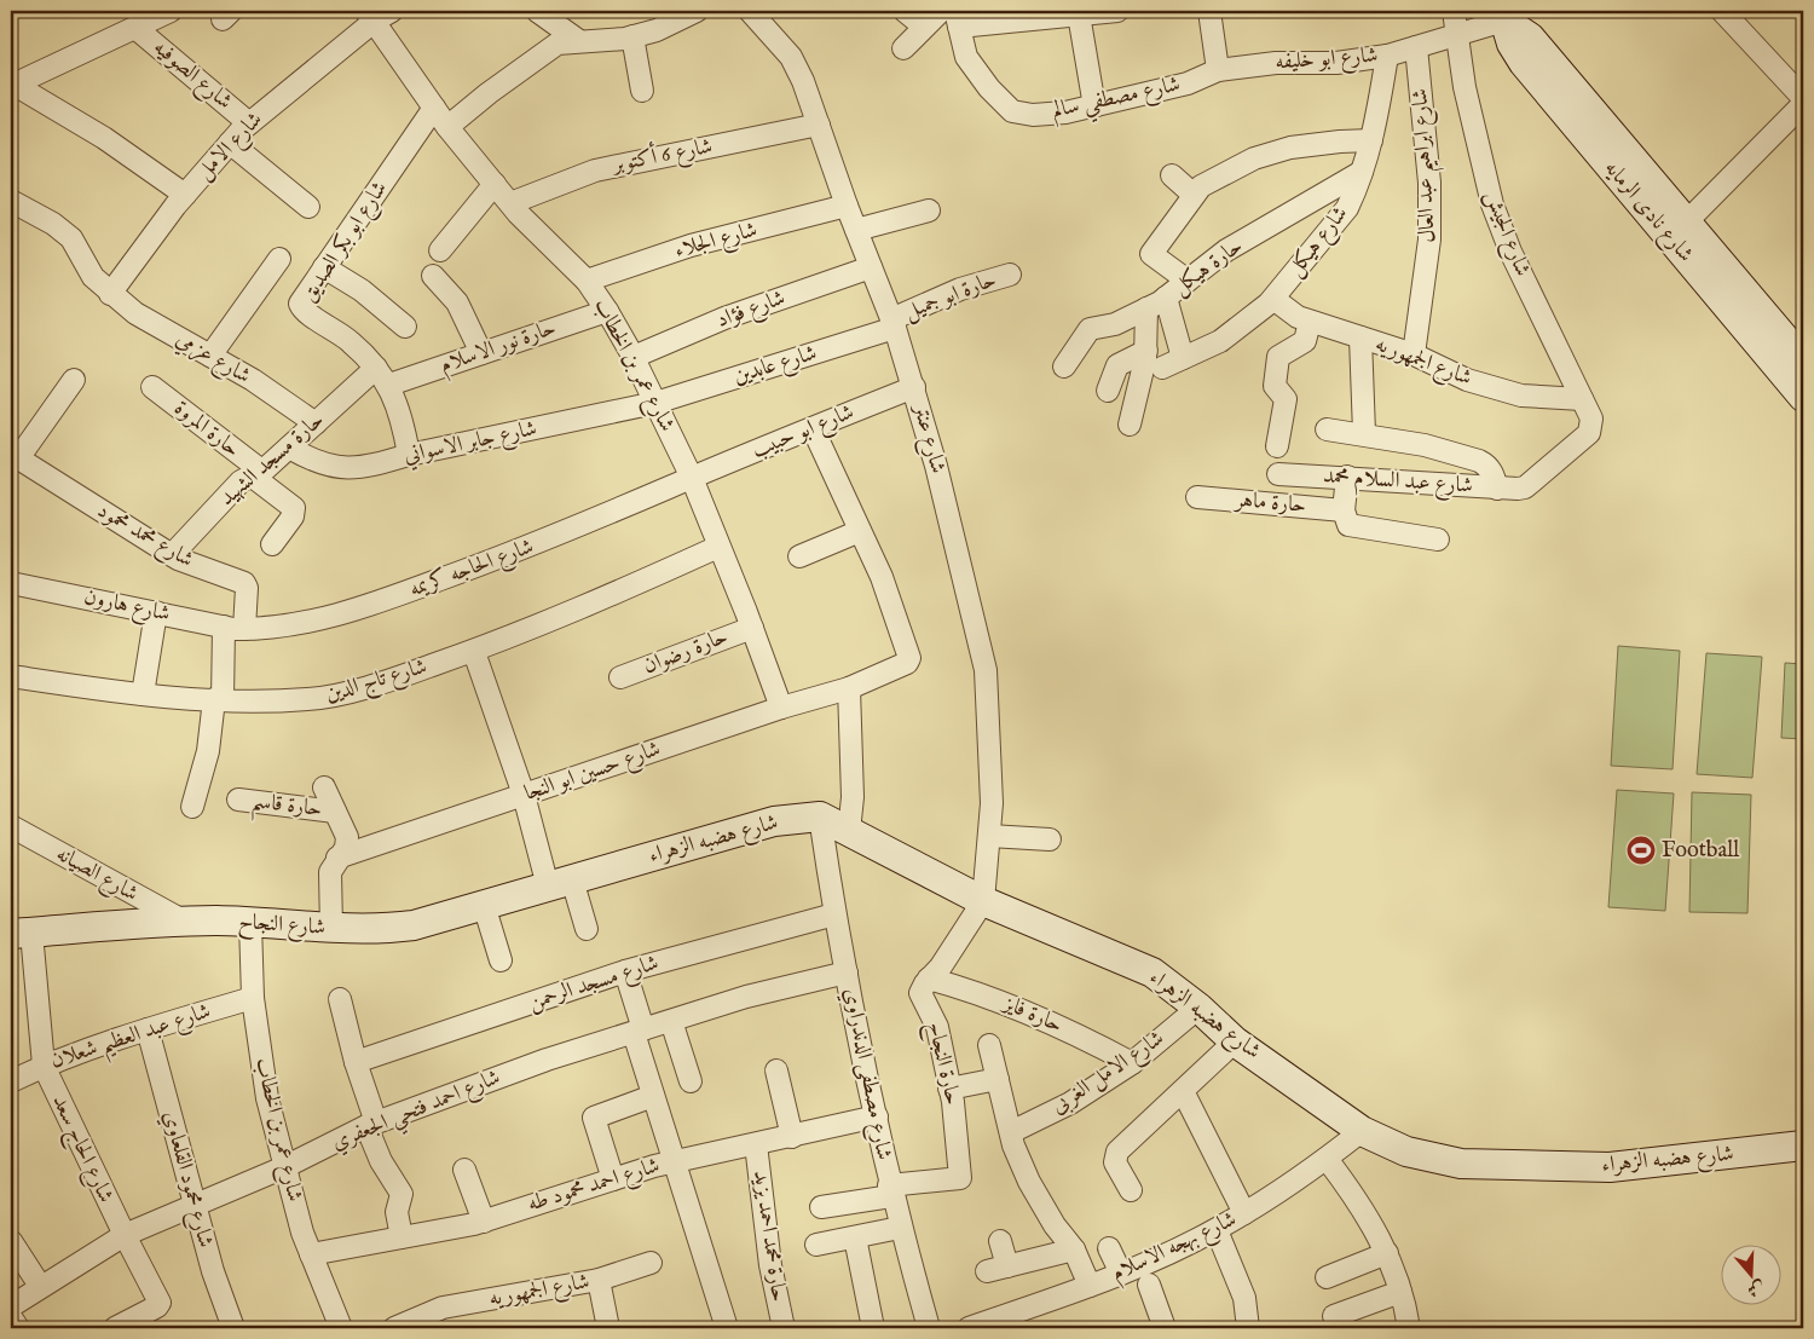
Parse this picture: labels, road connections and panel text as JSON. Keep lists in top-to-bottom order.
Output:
{
  "streets": {
    "street": [
      "شارع ابو خليفه",
      "شارع الصوفيه",
      "شارع مصطفي سالم",
      "شارع الامل",
      "شارع 6 أكتوبر",
      "شارع ابراهيم عبد العال",
      "شارع نادى الرمايه",
      "شارع الجيش",
      "شارع الجلاء",
      "شارع ابو بكر الصديق",
      "شارع هيكل",
      "حارة هيكل",
      "حارة ابو جميل",
      "شارع فؤاد",
      "حارة نور الاسلام",
      "شارع عزمي",
      "شارع الجمهوريه",
      "شارع عمر بن الخطاب",
      "شارع عابدين",
      "حارة المروة",
      "شارع ابو حبيب",
      "شارع عنتر",
      "شارع جابر الاسواني",
      "حارة مسجد الشهيد",
      "شارع عبد السلام محمد",
      "حارة ماهر",
      "شارع محمد محمود",
      "شارع الحاجه كريمه",
      "شارع هارون",
      "حارة رضوان",
      "شارع تاج الدين",
      "شارع حسين ابو النجا",
      "حارة قاسم",
      "شارع هضبه الزهراء",
      "شارع الصيانه",
      "شارع النجاح",
      "شارع مسجد الرحمن",
      "حارة فايز",
      "شارع عبد العظيم شعلان",
      "حارة النجاح",
      "شارع الامل الغربى",
      "شارع مصطفى الدندراوي",
      "شارع احمد فتحي الجعفري",
      "شارع الحاج سعد",
      "شارع محمود القلعاوي",
      "شارع احمد محمود طه",
      "حارة محمد احمد يزيد",
      "شارع بهجه الاسلام"
    ]
  },
  "crossings": [
    ["شارع ابو خليفه", "شارع مصطفي سالم"],
    ["شارع ابو خليفه", "شارع ابراهيم عبد العال"],
    ["شارع ابو خليفه", "شارع نادى الرمايه"],
    ["شارع ابو خليفه", "شارع الجيش"],
    ["شارع ابو خليفه", "شارع هيكل"],
    ["شارع الصوفيه", "شارع الامل"],
    ["شارع الامل", "شارع عزمي"],
    ["شارع الامل", "شارع عمر بن الخطاب"],
    ["شارع 6 أكتوبر", "شارع عمر بن الخطاب"],
    ["شارع 6 أكتوبر", "شارع عنتر"],
    ["شارع ابراهيم عبد العال", "شارع الجمهوريه"],
    ["شارع الجيش", "شارع الجمهوريه"],
    ["شارع الجيش", "شارع عبد السلام محمد"],
    ["شارع الجلاء", "شارع عمر بن الخطاب"],
    ["شارع الجلاء", "شارع عنتر"],
    ["شارع ابو بكر الصديق", "حارة نور الاسلام"],
    ["شارع ابو بكر الصديق", "شارع عمر بن الخطاب"],
    ["شارع ابو بكر الصديق", "شارع جابر الاسواني"],
    ["شارع ابو بكر الصديق", "حارة مسجد الشهيد"],
    ["شارع هيكل", "حارة هيكل"],
    ["شارع هيكل", "شارع الجمهوريه"],
    ["حارة ابو جميل", "شارع عابدين"],
    ["حارة ابو جميل", "شارع عنتر"],
    ["شارع فؤاد", "شارع عمر بن الخطاب"],
    ["شارع فؤاد", "شارع عنتر"],
    ["حارة نور الاسلام", "شارع عمر بن الخطاب"],
    ["حارة نور الاسلام", "حارة مسجد الشهيد"],
    ["شارع عزمي", "حارة مسجد الشهيد"],
    ["شارع عمر بن الخطاب", "شارع عابدين"],
    ["شارع عمر بن الخطاب", "شارع ابو حبيب"],
    ["شارع عمر بن الخطاب", "شارع جابر الاسواني"],
    ["شارع عمر بن الخطاب", "شارع الحاجه كريمه"],
    ["شارع عمر بن الخطاب", "حارة رضوان"],
    ["شارع عمر بن الخطاب", "شارع تاج الدين"],
    ["شارع عمر بن الخطاب", "شارع حسين ابو النجا"],
    ["شارع عمر بن الخطاب", "شارع النجاح"],
    ["شارع عمر بن الخطاب", "شارع عبد العظيم شعلان"],
    ["شارع عمر بن الخطاب", "شارع احمد فتحي الجعفري"],
    ["شارع عمر بن الخطاب", "شارع احمد محمود طه"],
    ["شارع عابدين", "شارع عنتر"],
    ["شارع عابدين", "شارع جابر الاسواني"],
    ["حارة المروة", "حارة مسجد الشهيد"],
    ["شارع ابو حبيب", "شارع عنتر"],
    ["شارع ابو حبيب", "شارع الحاجه كريمه"],
    ["شارع عنتر", "شارع هضبه الزهراء"],
    ["شارع جابر الاسواني", "حارة مسجد الشهيد"],
    ["حارة مسجد الشهيد", "شارع محمد محمود"],
    ["شارع محمد محمود", "شارع الحاجه كريمه"],
    ["شارع محمد محمود", "شارع هارون"],
    ["شارع الحاجه كريمه", "شارع هارون"],
    ["شارع حسين ابو النجا", "حارة قاسم"],
    ["حارة قاسم", "شارع النجاح"],
    ["شارع هضبه الزهراء", "شارع النجاح"],
    ["شارع هضبه الزهراء", "شارع الامل الغربى"],
    ["شارع هضبه الزهراء", "شارع مصطفى الدندراوي"],
    ["شارع هضبه الزهراء", "شارع بهجه الاسلام"],
    ["شارع الصيانه", "شارع النجاح"],
    ["شارع النجاح", "شارع الحاج سعد"],
    ["شارع مسجد الرحمن", "شارع مصطفى الدندراوي"],
    ["حارة فايز", "حارة النجاح"],
    ["حارة فايز", "شارع الامل الغربى"],
    ["شارع عبد العظيم شعلان", "شارع الحاج سعد"],
    ["شارع عبد العظيم شعلان", "شارع محمود القلعاوي"],
    ["حارة النجاح", "شارع مصطفى الدندراوي"],
    ["شارع مصطفى الدندراوي", "شارع احمد فتحي الجعفري"],
    ["شارع مصطفى الدندراوي", "شارع احمد محمود طه"],
    ["شارع احمد فتحي الجعفري", "شارع الحاج سعد"],
    ["شارع احمد فتحي الجعفري", "شارع محمود القلعاوي"],
    ["شارع احمد محمود طه", "حارة محمد احمد يزيد"]
  ],
  "places": {
    "sports": ["Football"]
  },
  "north": "bottom"
}
